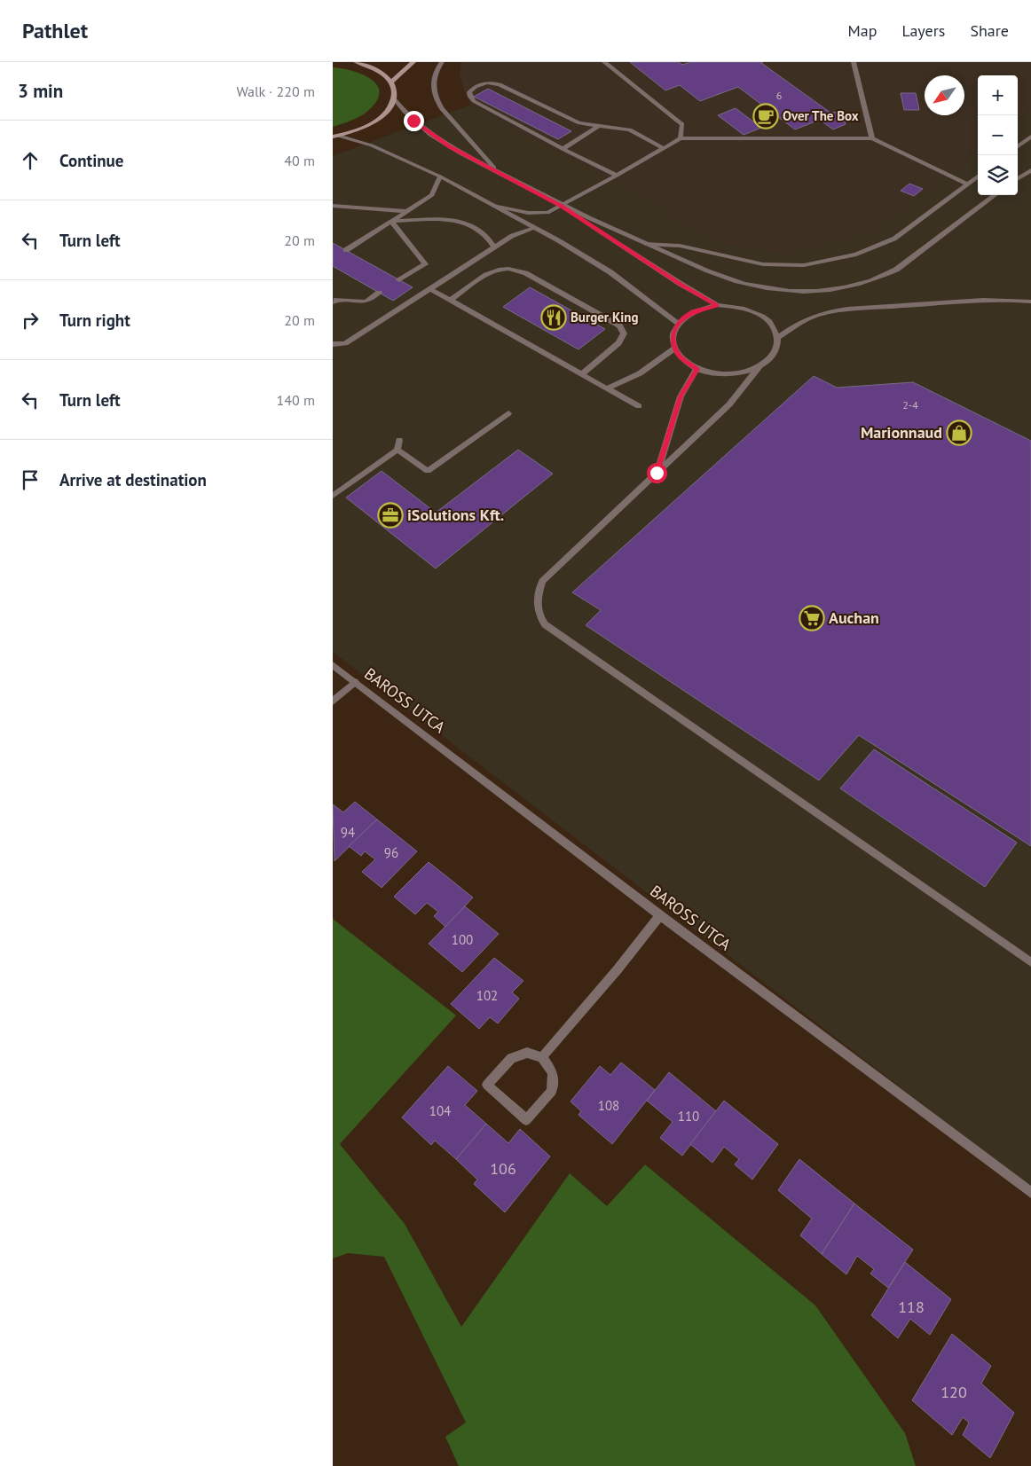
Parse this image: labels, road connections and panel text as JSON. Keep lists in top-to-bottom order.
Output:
{
  "streets": {
    "street": ["BAROSS UTCA"]
  },
  "places": {
    "cafe": ["Over The Box"],
    "restaurant": ["Burger King"],
    "shop": ["Marionnaud"],
    "office": ["iSolutions Kft."],
    "supermarket": ["Auchan"]
  },
  "house_numbers": [
    "6",
    "2-4",
    "94",
    "96",
    "100",
    "102",
    "108",
    "104",
    "110",
    "106",
    "118",
    "120"
  ],
  "north": "bottom left",
  "page": {
    "header": "Pathlet",
    "nav": ["Map", "Layers", "Share"],
    "heading": ["3 min", "Walk · 220 m"],
    "map_buttons": ["+", "−"],
    "list": [
      ["Continue", "40 m"],
      ["Turn left", "20 m"],
      ["Turn right", "20 m"],
      ["Turn left", "140 m"],
      "Arrive at destination"
    ]
  }
}
